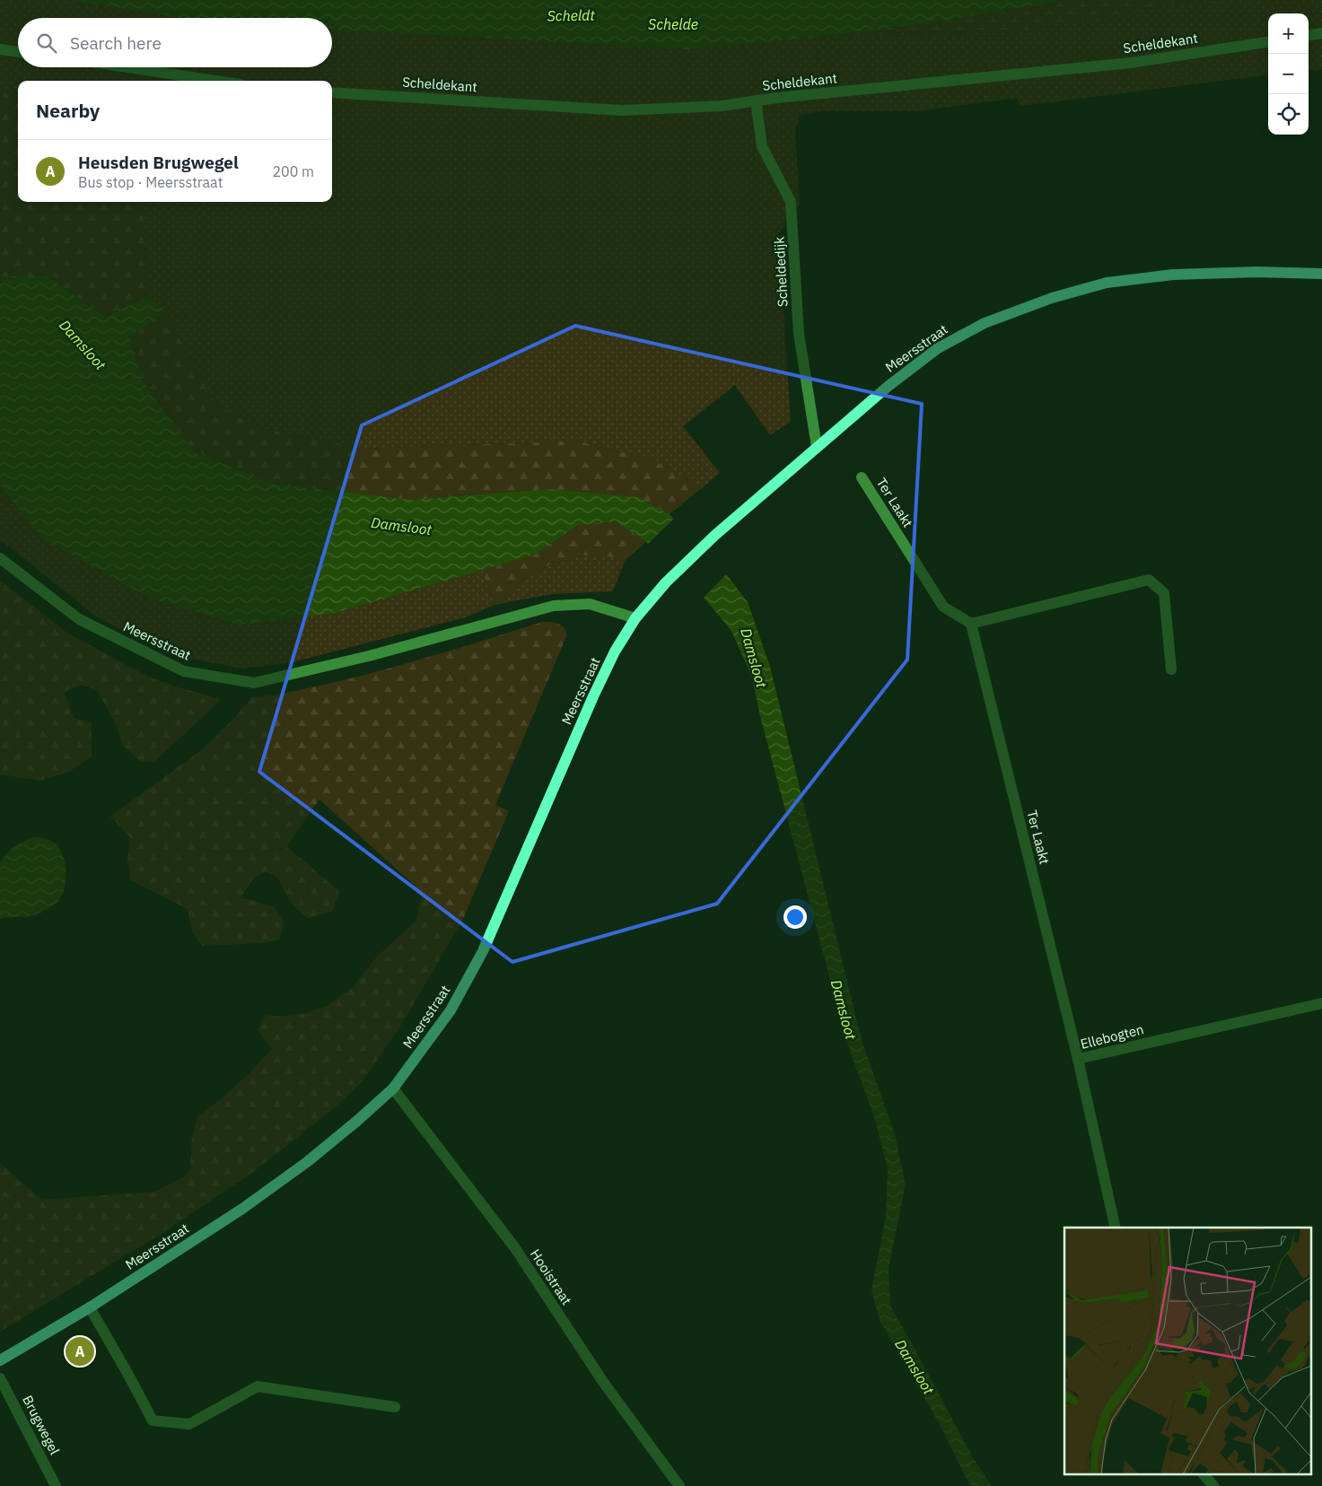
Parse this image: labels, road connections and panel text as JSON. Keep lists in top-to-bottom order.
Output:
{
  "streets": {
    "main road": ["Meersstraat"],
    "street": [
      "Scheldekant",
      "Scheldedijk",
      "Ter Laakt",
      "Ellebogten",
      "Hooistraat",
      "Brugwegel"
    ]
  },
  "crossings": [
    ["Scheldekant", "Scheldedijk"],
    ["Scheldedijk", "Meersstraat"],
    ["Meersstraat", "Hooistraat"],
    ["Ter Laakt", "Ellebogten"]
  ],
  "water": ["Scheldt", "Schelde", "Damsloot"],
  "page": {
    "map_buttons": ["+", "−"],
    "search": "Search here",
    "heading": "Nearby",
    "list": [
      {
        "mark": "A",
        "name": "Heusden Brugwegel",
        "note": "Bus stop · Meersstraat",
        "value": "200 m"
      }
    ],
    "pins": "A"
  }
}
